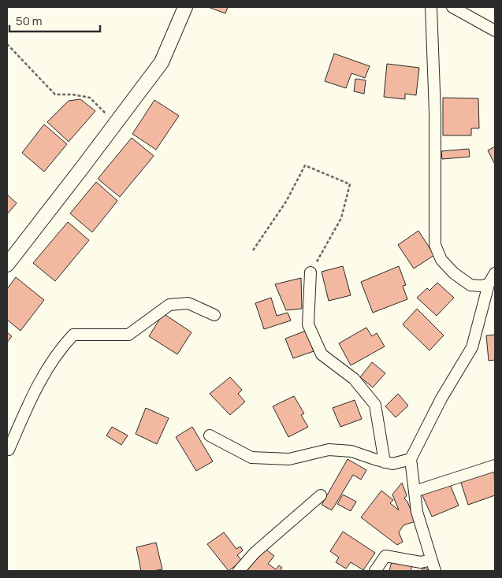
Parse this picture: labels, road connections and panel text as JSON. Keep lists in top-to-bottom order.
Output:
{
  "scale_bar": "50 m"
}
